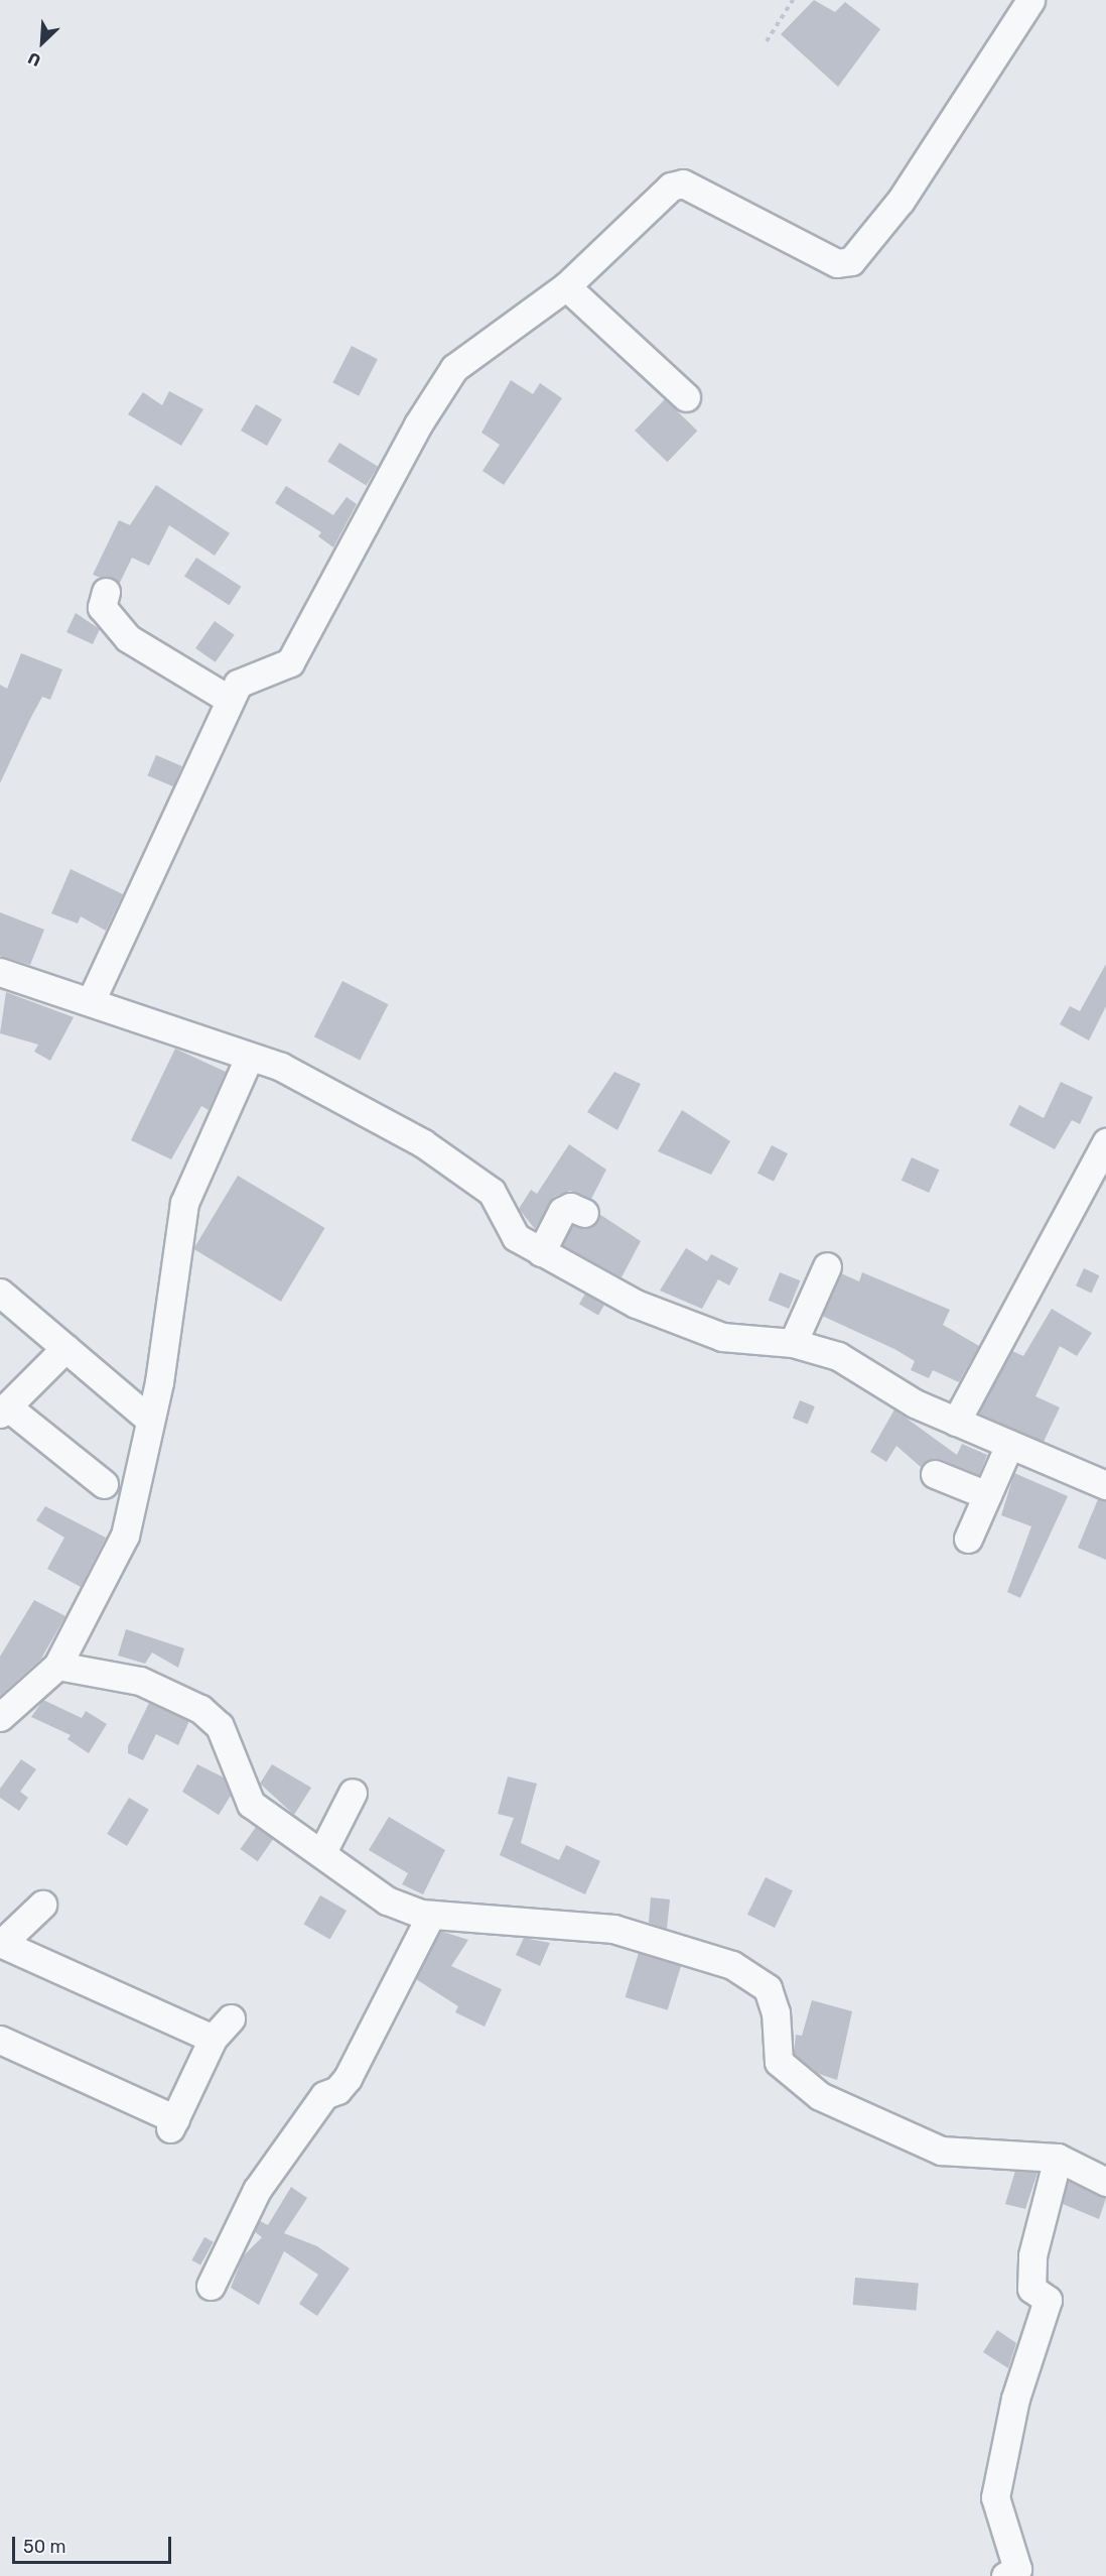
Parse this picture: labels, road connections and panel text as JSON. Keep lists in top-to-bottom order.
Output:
{
  "scale_bar": "50 m",
  "north": "bottom left"
}
